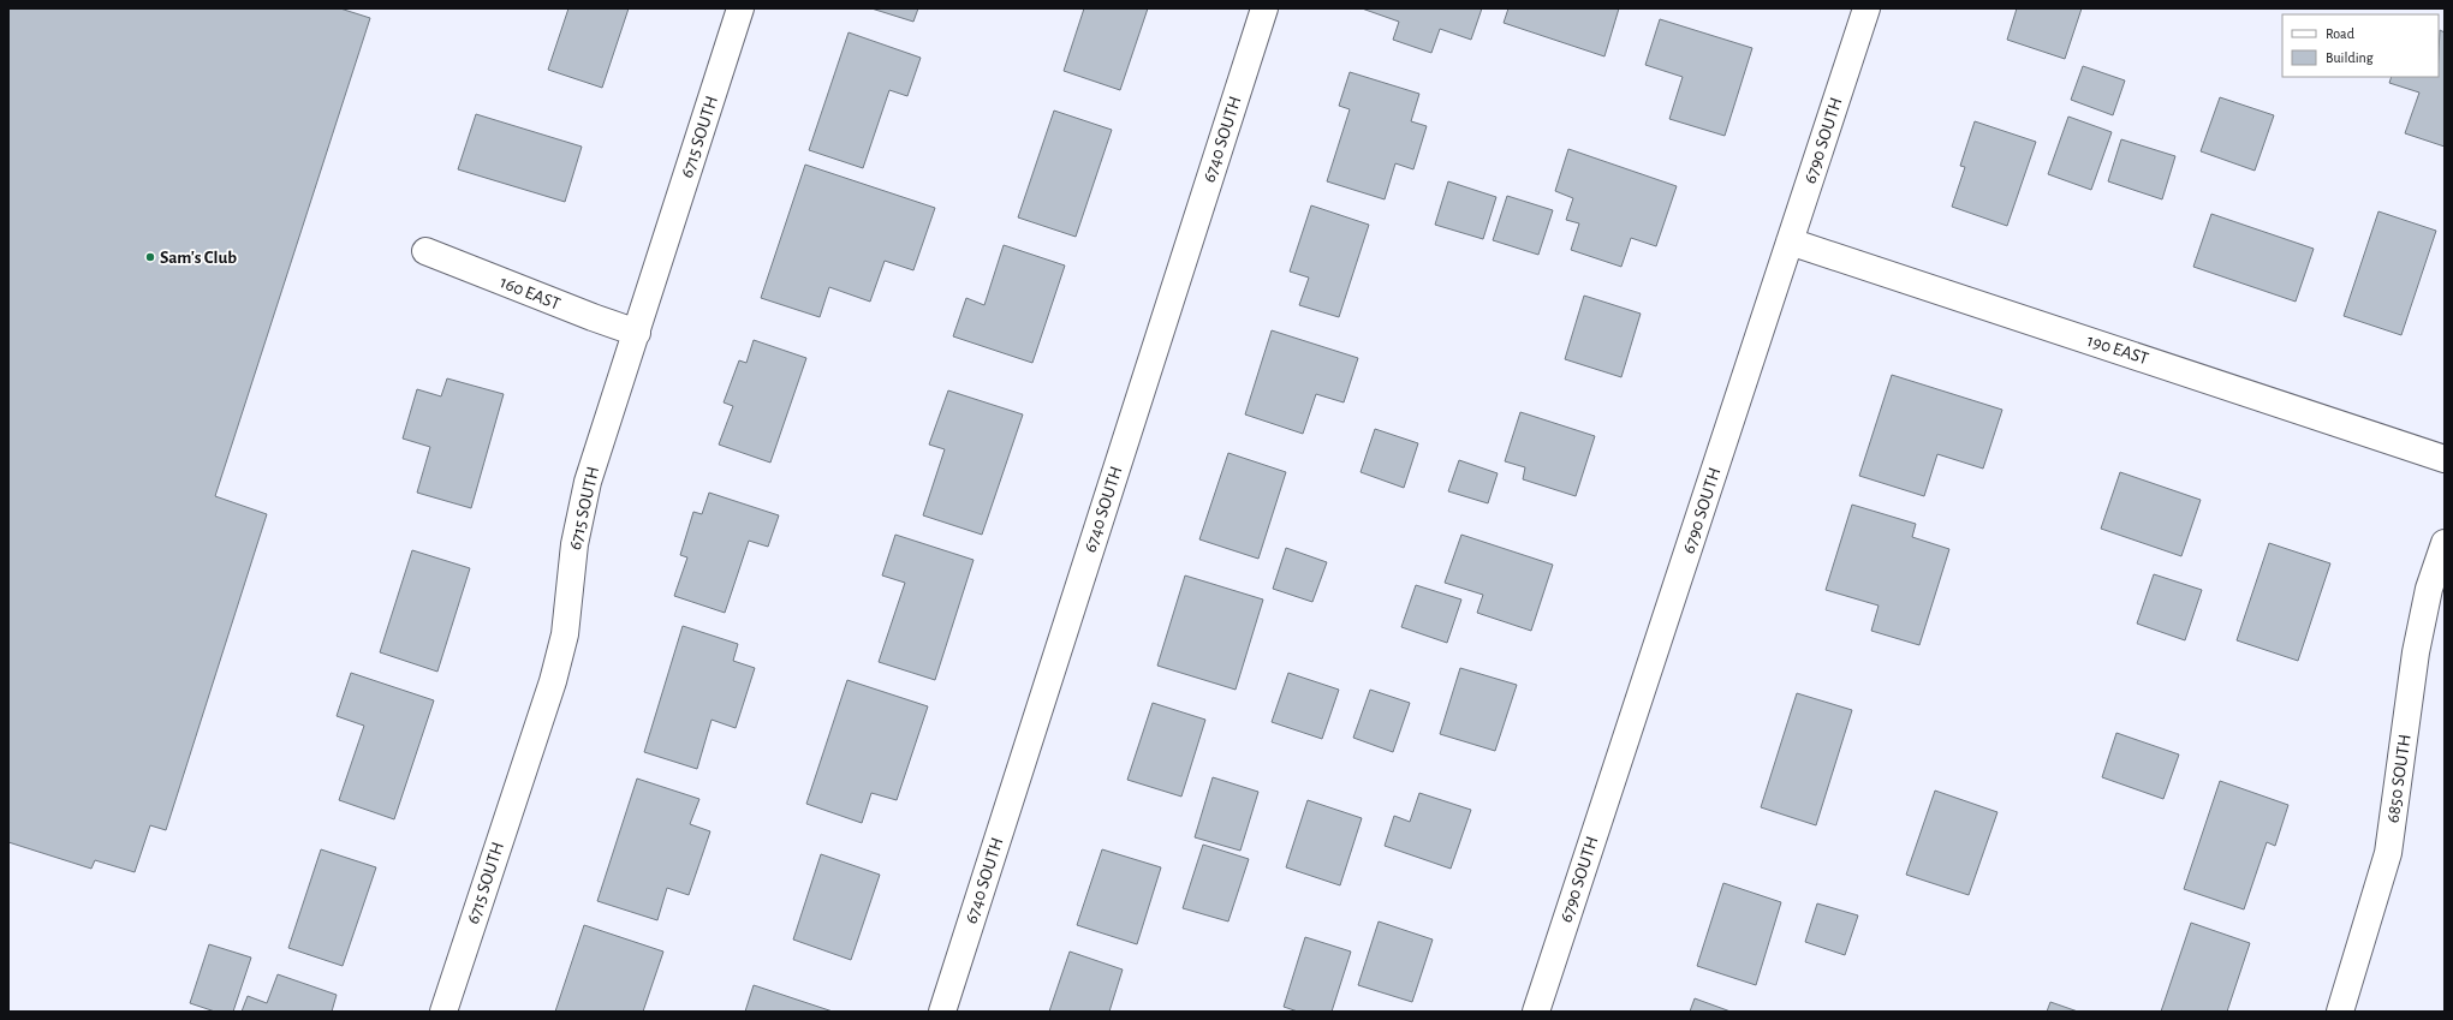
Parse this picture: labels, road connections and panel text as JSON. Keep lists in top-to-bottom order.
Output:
{
  "streets": {
    "street": [
      "6715 SOUTH",
      "6740 SOUTH",
      "6790 SOUTH",
      "160 EAST",
      "190 EAST",
      "6850 SOUTH"
    ]
  },
  "crossings": [
    ["6715 SOUTH", "160 EAST"],
    ["6790 SOUTH", "190 EAST"]
  ],
  "places": ["Sam's Club"],
  "legend": ["Road", "Building"]
}
